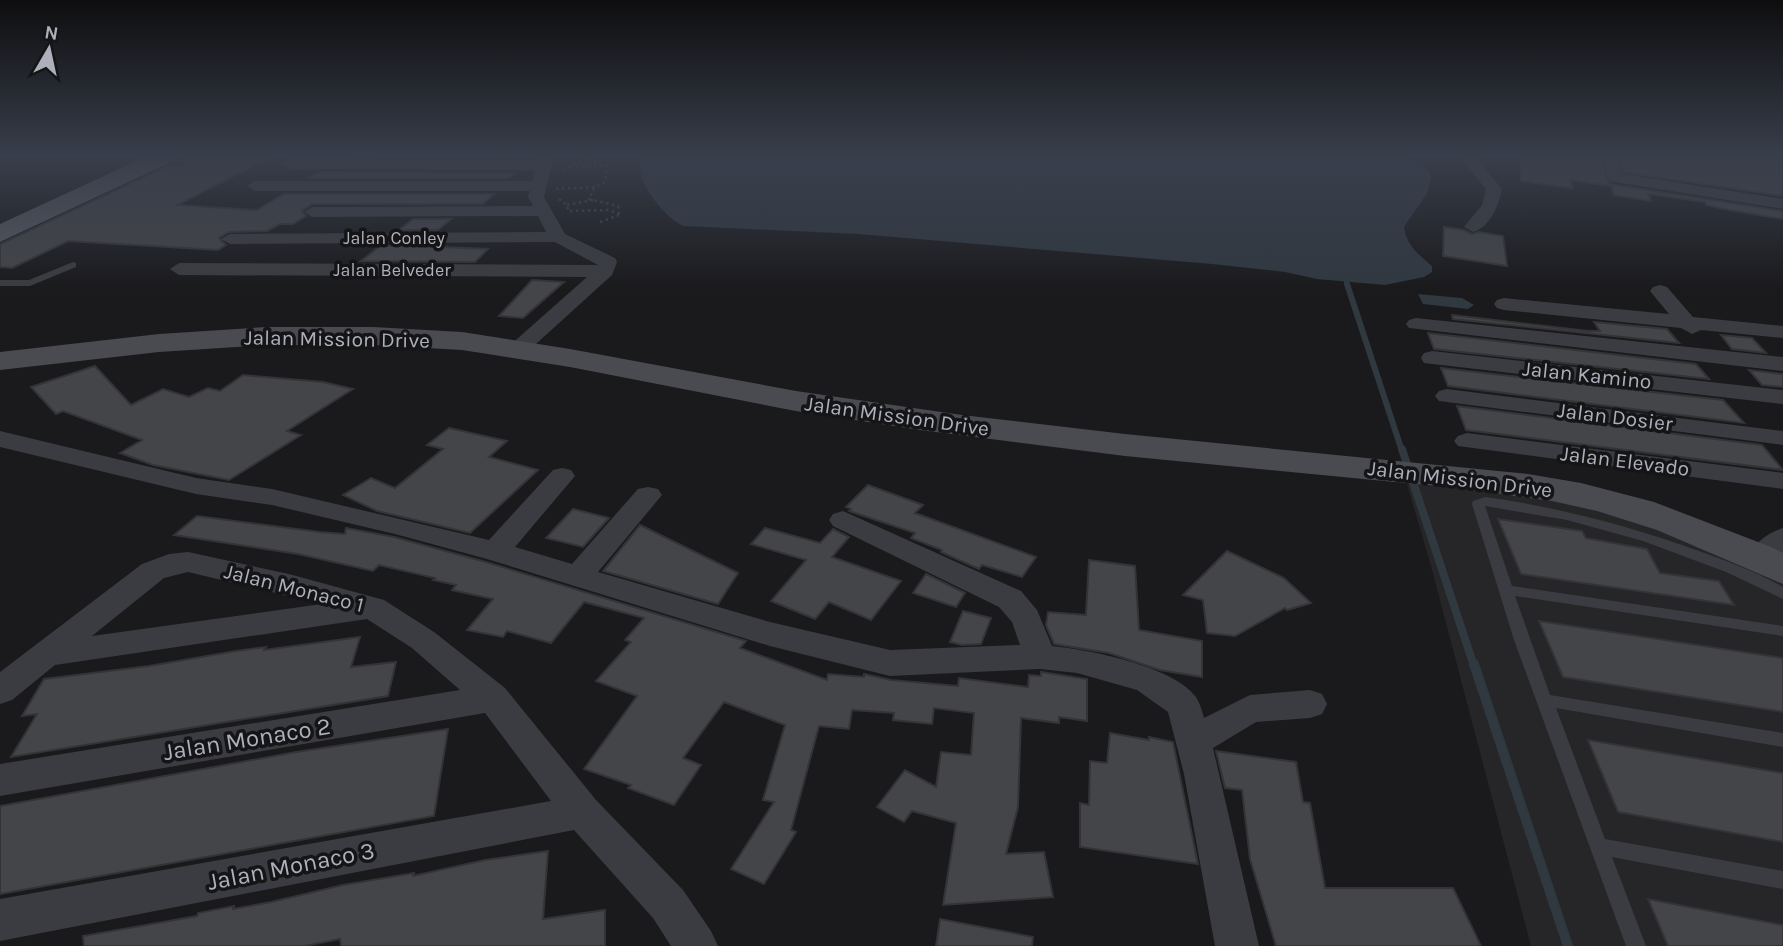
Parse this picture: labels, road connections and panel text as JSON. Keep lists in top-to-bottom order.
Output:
{
  "streets": {
    "street": [
      "Jalan Conley",
      "Jalan Belveder",
      "Jalan Mission Drive",
      "Jalan Kamino",
      "Jalan Dosier",
      "Jalan Elevado",
      "Jalan Monaco 1",
      "Jalan Monaco 2",
      "Jalan Monaco 3"
    ]
  },
  "north": "top"
}
